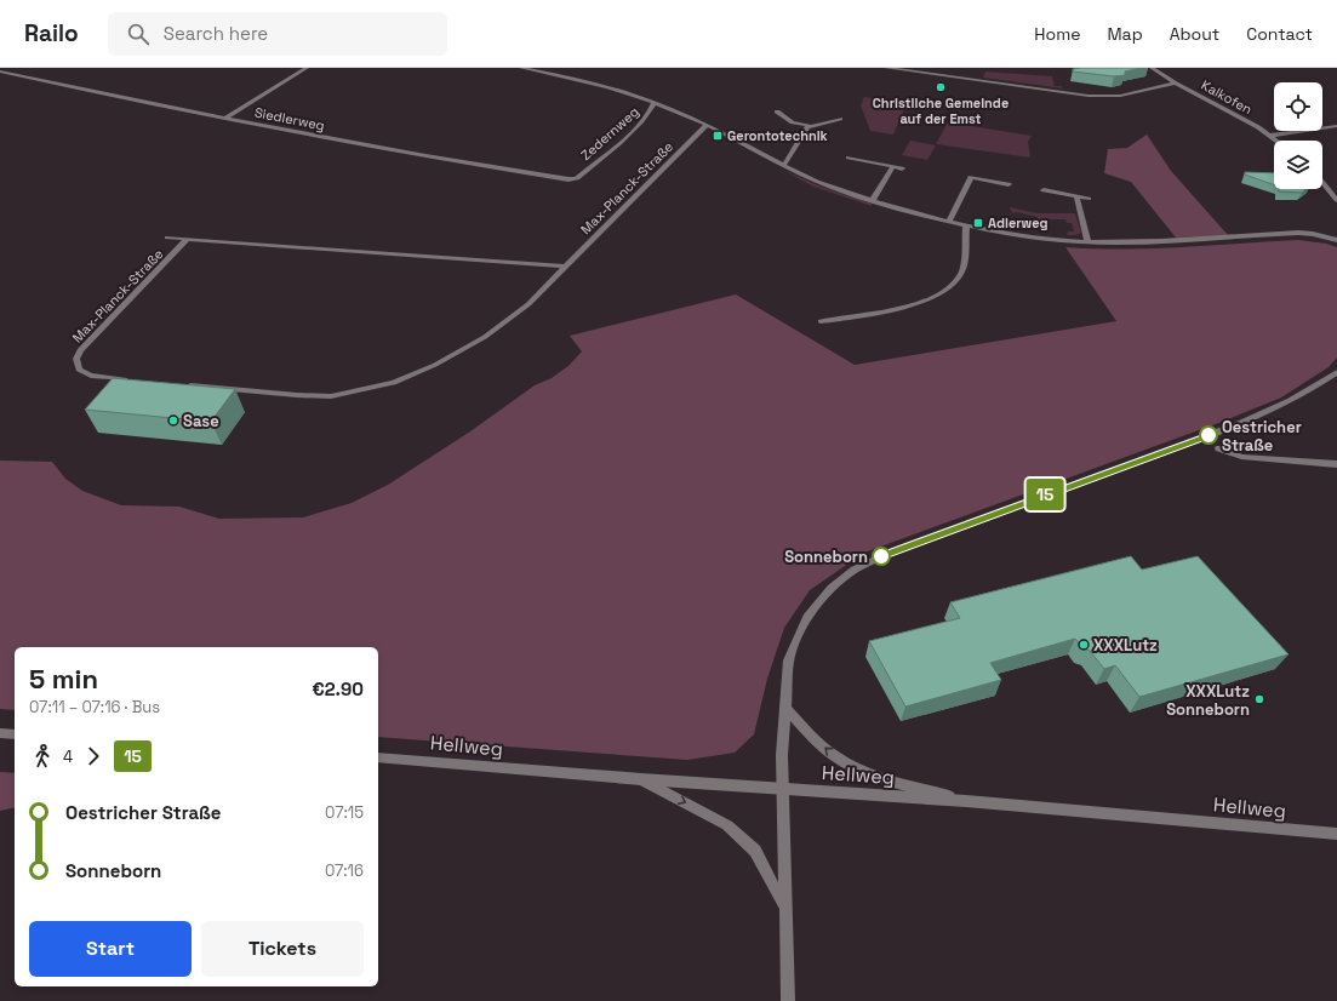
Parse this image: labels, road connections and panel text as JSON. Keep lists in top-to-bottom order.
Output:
{
  "streets": {
    "street": [
      "Kalkofen",
      "Siedlerweg",
      "Zedernweg",
      "Max-Planck-Straße",
      "Hellweg"
    ]
  },
  "crossings": [
    ["Siedlerweg", "Zedernweg"]
  ],
  "places": {
    "other": [
      "Christliche Gemeinde auf der Emst",
      "Sase",
      "Oestricher Straße",
      "Sonneborn",
      "XXXLutz",
      "XXXLutz Sonneborn"
    ],
    "transit": ["Gerontotechnik", "Adlerweg"]
  },
  "lines": ["bus line 15"],
  "page": {
    "header": "Railo",
    "search": "Search here",
    "nav": [
      "Home",
      "Map",
      "About",
      "Contact"
    ],
    "on_map": "15",
    "heading": ["5 min", "07:11 – 07:16 · Bus", "€2.90"],
    "legs": ["4", "15"],
    "list": [
      {
        "name": "Oestricher Straße",
        "value": "07:15"
      },
      {
        "name": "Sonneborn",
        "value": "07:16"
      }
    ],
    "buttons": ["Start", "Tickets"]
  }
}
